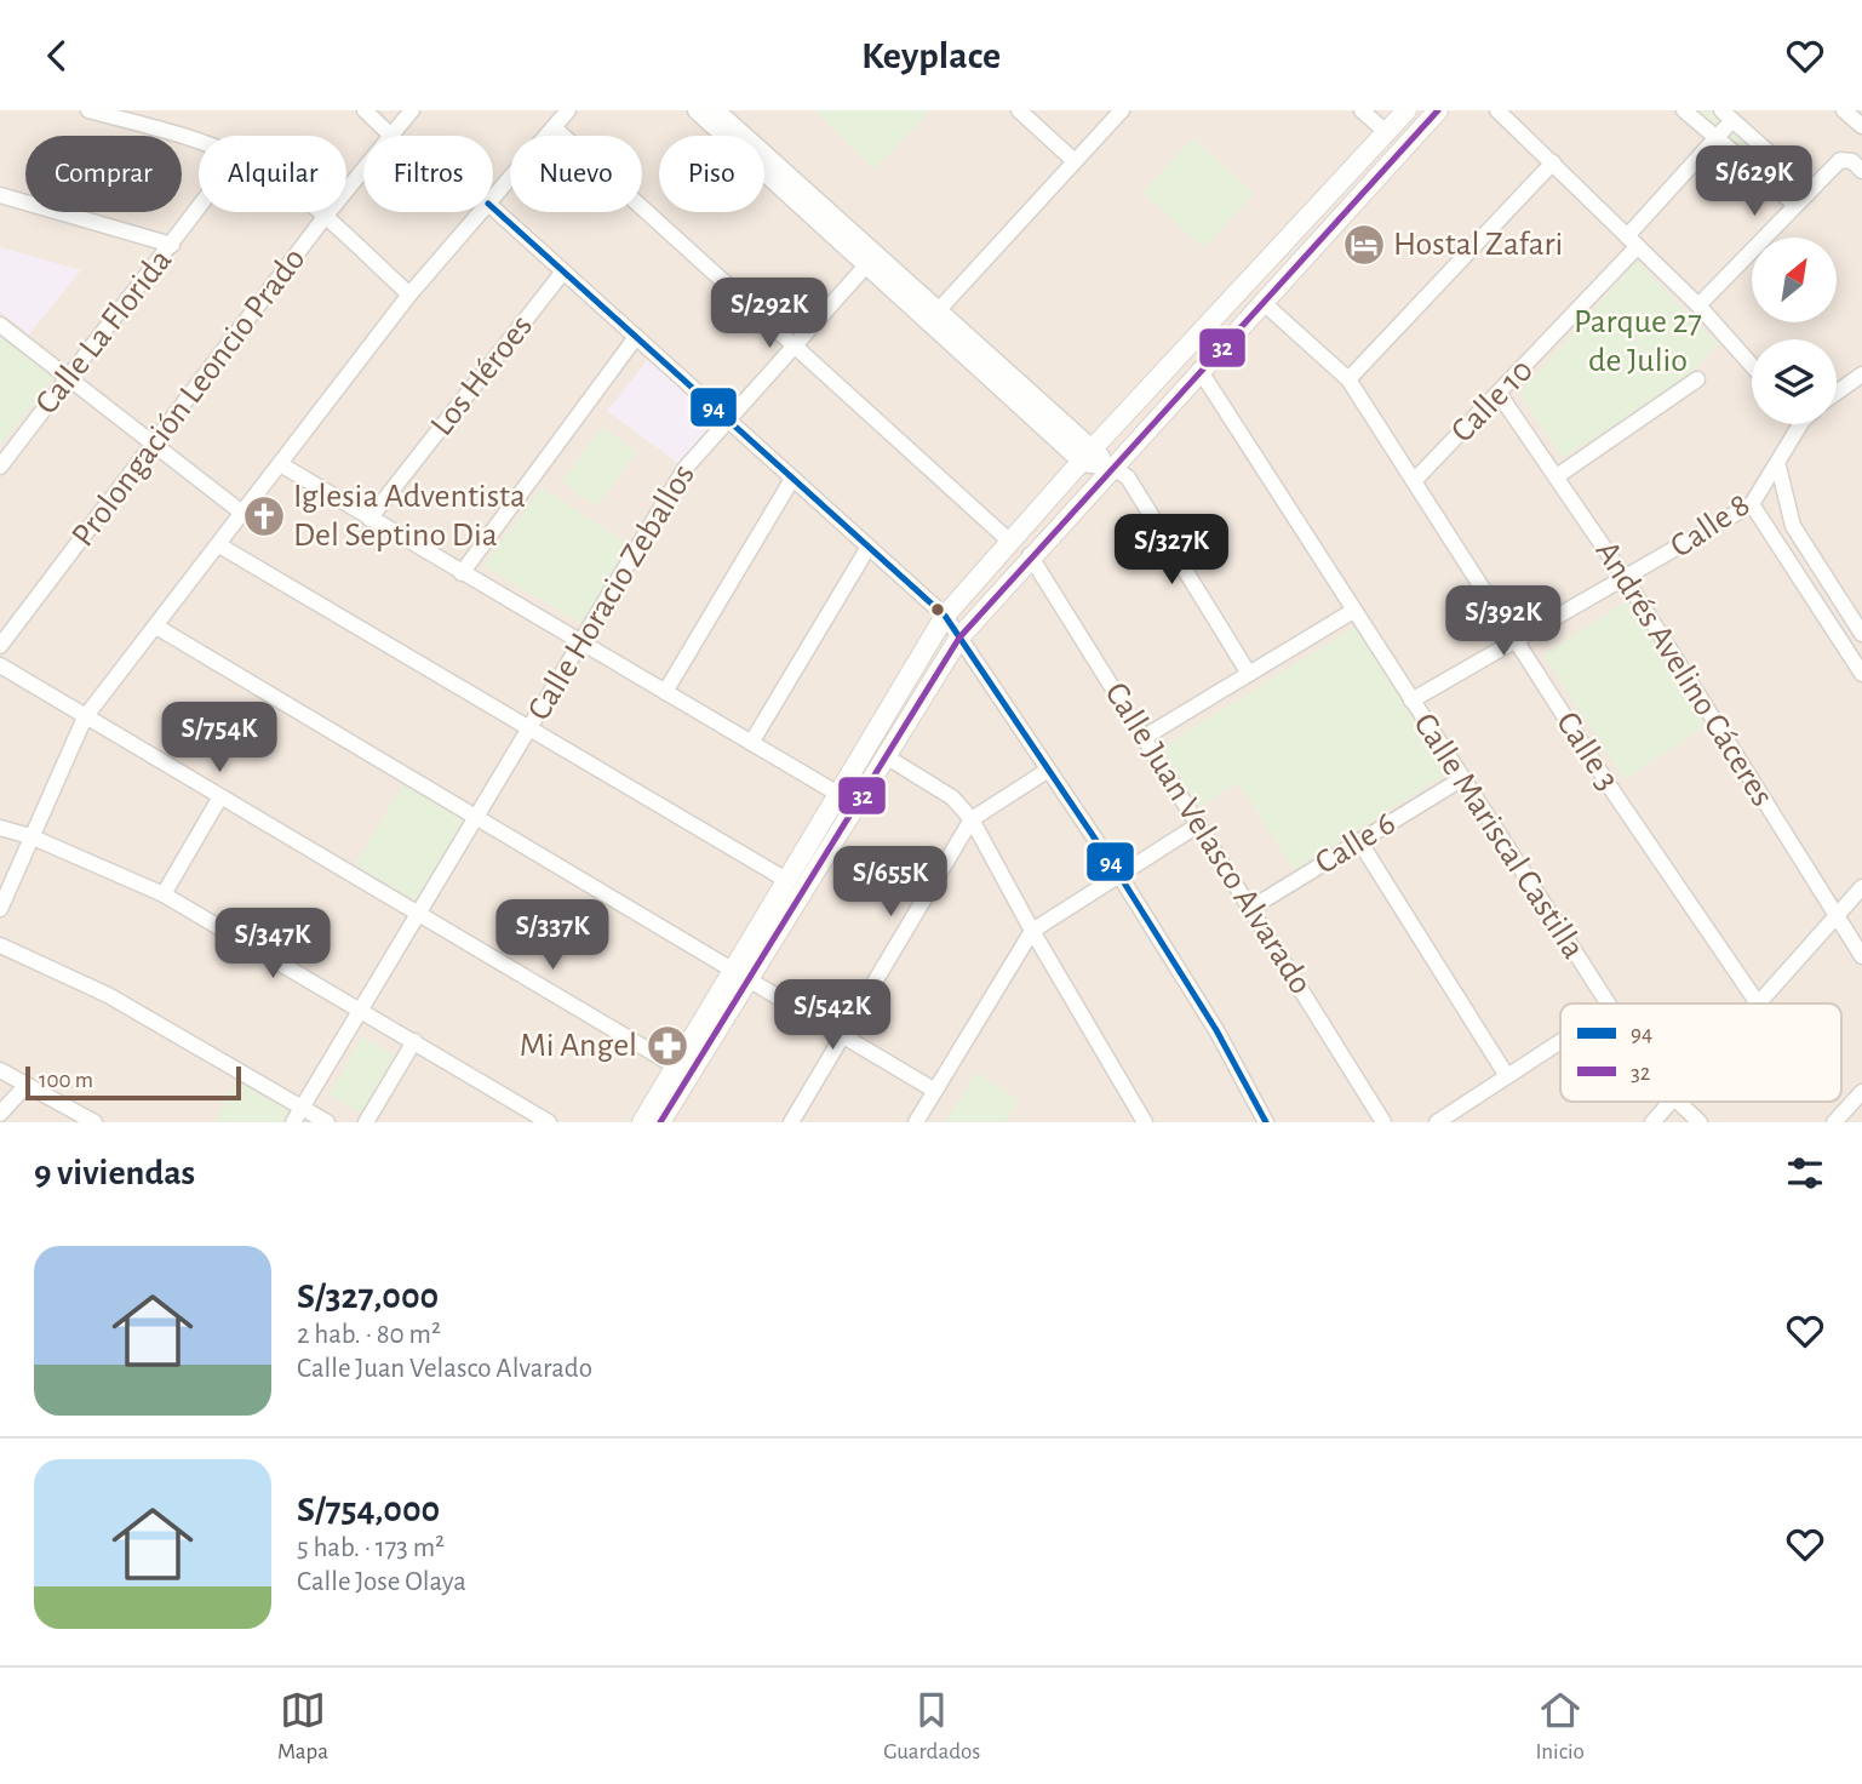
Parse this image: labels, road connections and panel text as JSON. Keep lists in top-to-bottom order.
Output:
{
  "streets": {
    "street": [
      "Calle La Florida",
      "Los Héroes",
      "Prolongación Leoncio Prado",
      "Calle 10",
      "Calle 8",
      "Calle Horacio Zeballos",
      "Andrés Avelino Cáceres",
      "Calle 3",
      "Calle Mariscal Castilla",
      "Calle Juan Velasco Alvarado",
      "Calle 6"
    ]
  },
  "crossings": [
    ["Calle 10", "Andrés Avelino Cáceres"],
    ["Calle 10", "Calle 3"],
    ["Calle 8", "Andrés Avelino Cáceres"],
    ["Calle 8", "Calle 3"],
    ["Calle 8", "Calle Mariscal Castilla"],
    ["Calle Mariscal Castilla", "Calle 6"],
    ["Calle Juan Velasco Alvarado", "Calle 6"]
  ],
  "parks": ["Parque 27 de Julio"],
  "places": {
    "hotel": ["Hostal Zafari"],
    "church": ["Iglesia Adventista Del Septino Dia"],
    "pharmacy": ["Mi Angel"]
  },
  "lines": ["transit line 32", "transit line 94"],
  "legend": ["94", "32"],
  "scale_bar": "100 m",
  "north": "top right",
  "page": {
    "header": "Keyplace",
    "chip": [
      "Comprar",
      "Alquilar",
      "Filtros",
      "Nuevo",
      "Piso"
    ],
    "price": [
      "S/629K",
      "S/292K",
      "S/327K",
      "S/392K",
      "S/754K",
      "S/655K",
      "S/337K",
      "S/347K",
      "S/542K"
    ],
    "scale": "100 m",
    "heading": "9 viviendas",
    "list": [
      {
        "name": "S/327,000",
        "note": "2 hab. · 80 m² · Calle Juan Velasco Alvarado"
      },
      {
        "name": "S/754,000",
        "note": "5 hab. · 173 m² · Calle Jose Olaya"
      }
    ],
    "tabs": ["Mapa", "Guardados", "Inicio"]
  }
}
